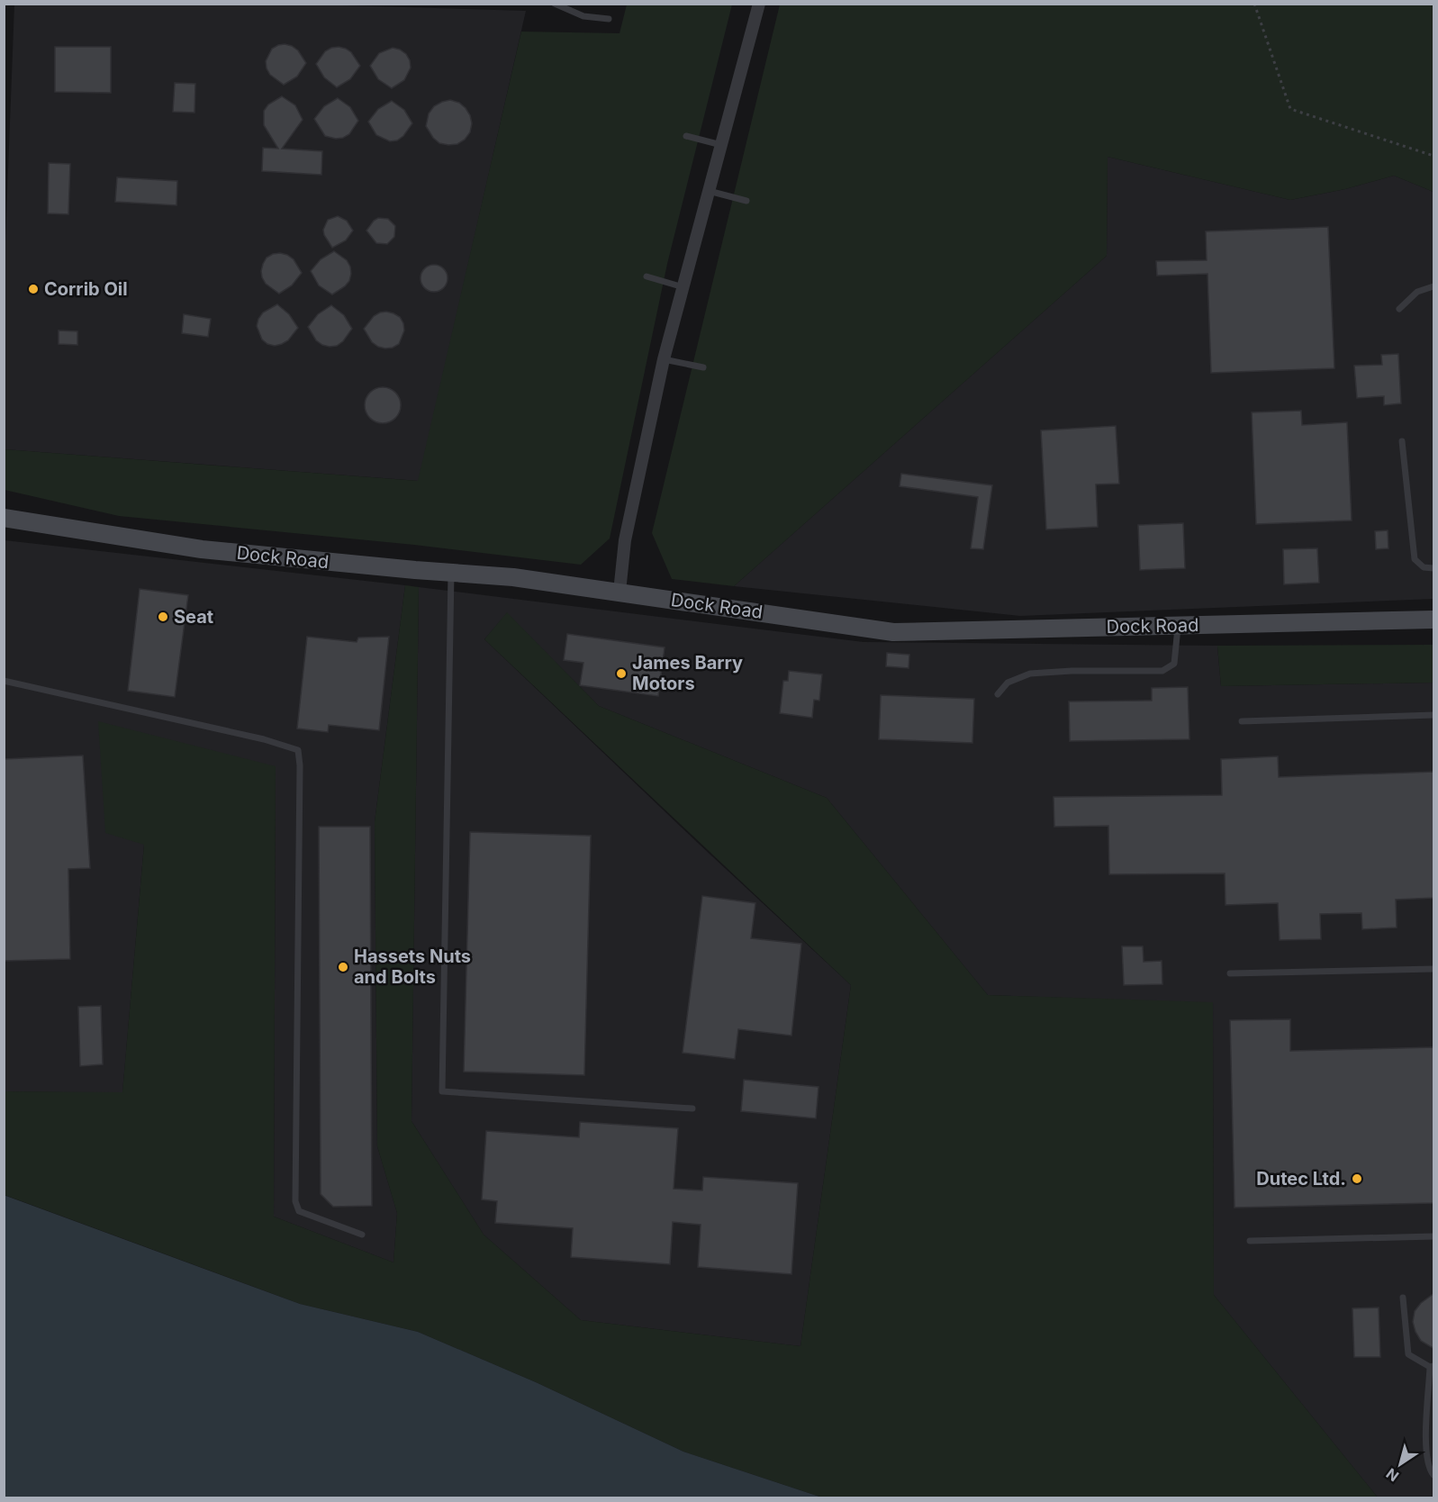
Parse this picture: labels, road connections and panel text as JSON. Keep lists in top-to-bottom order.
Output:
{
  "streets": {
    "main road": ["Dock Road"]
  },
  "places": [
    "Corrib Oil",
    "Seat",
    "James Barry Motors",
    "Hassets Nuts and Bolts",
    "Dutec Ltd."
  ],
  "north": "bottom left"
}
